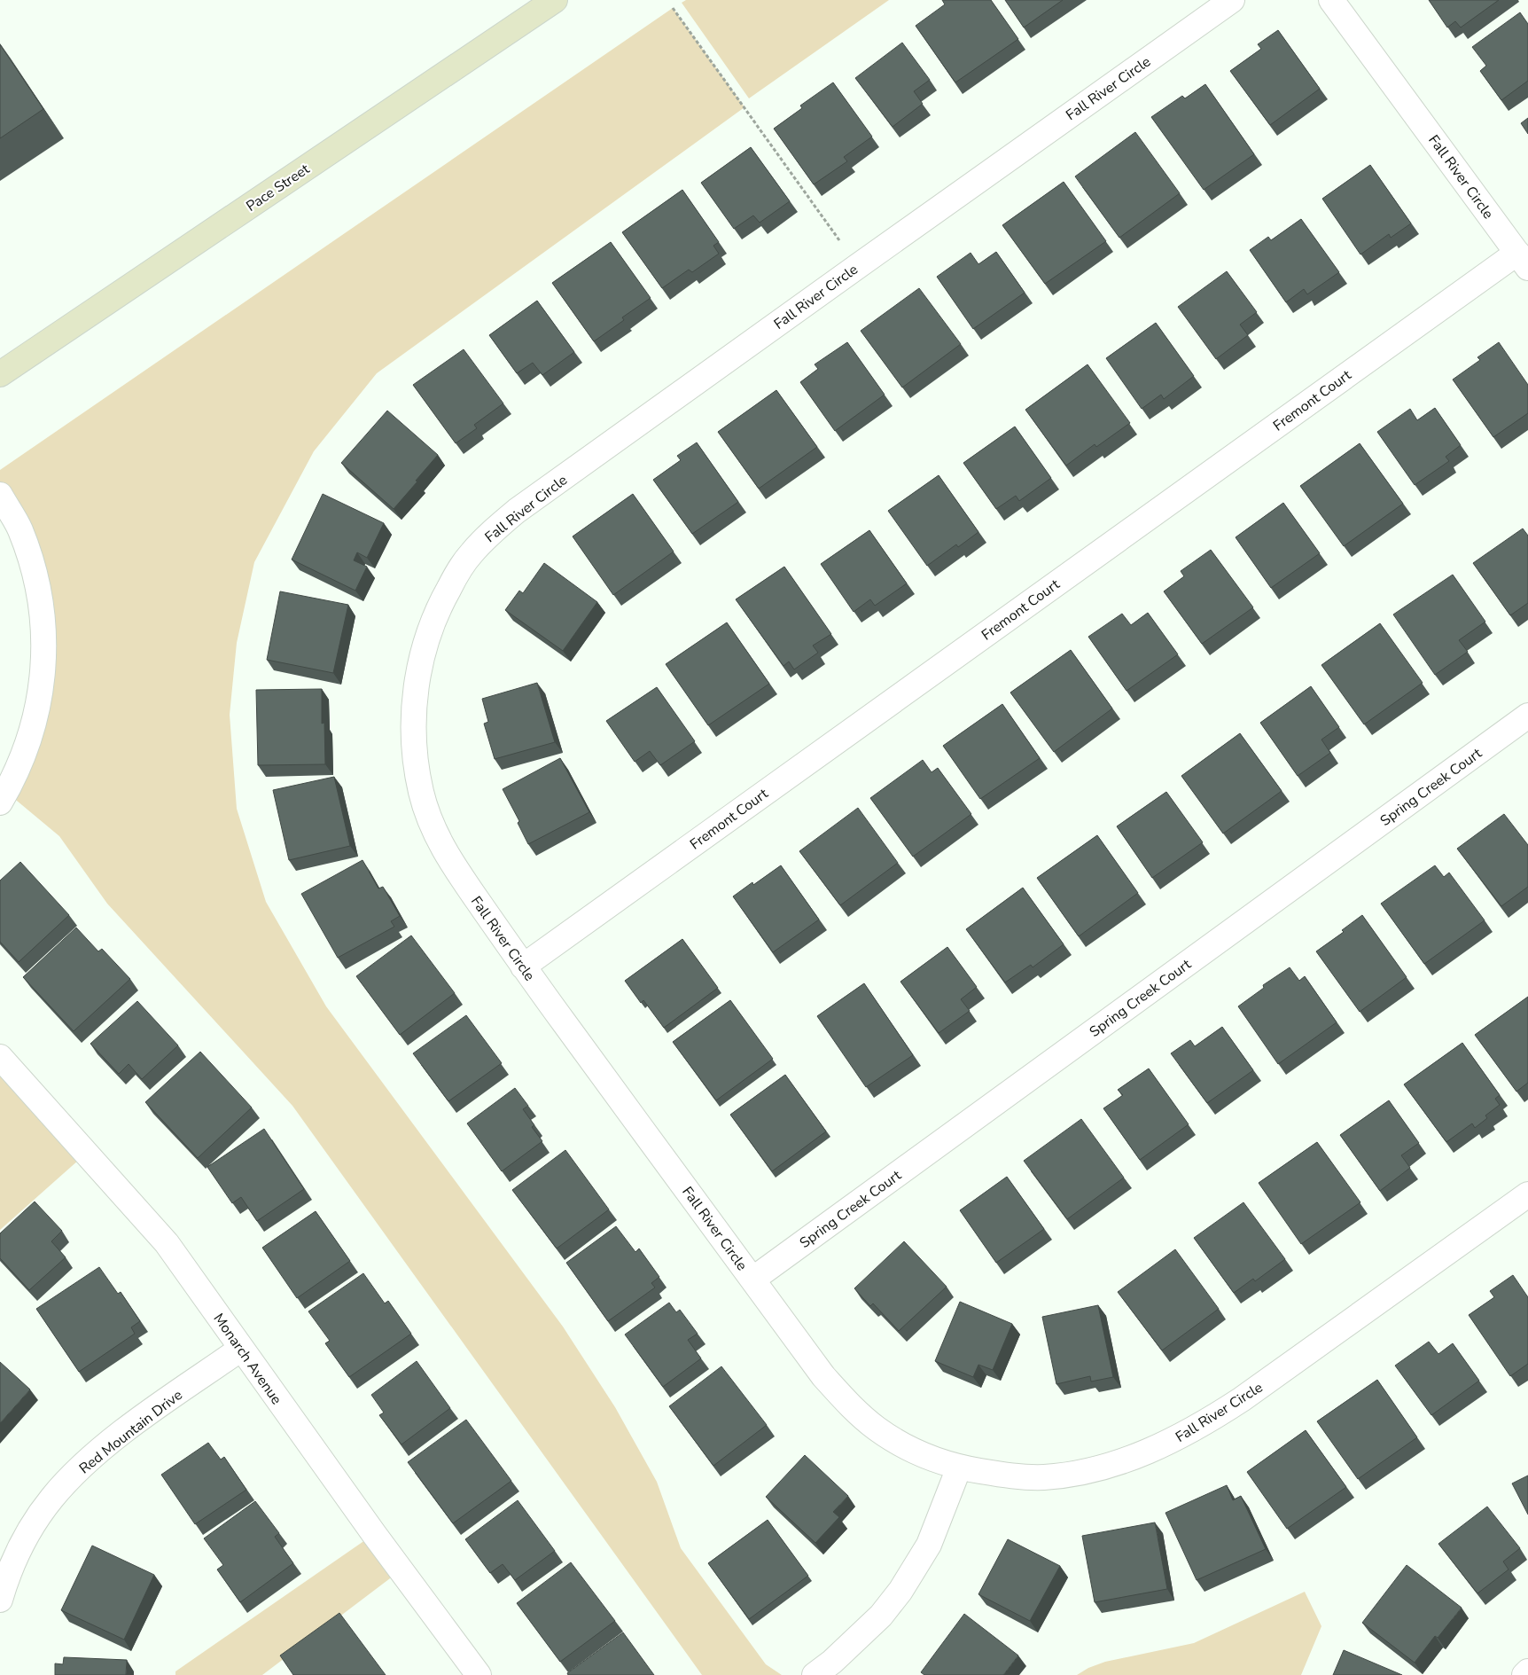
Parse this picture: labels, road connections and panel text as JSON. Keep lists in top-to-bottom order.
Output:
{
  "streets": {
    "main road": ["Pace Street"],
    "street": [
      "Fall River Circle",
      "Fremont Court",
      "Spring Creek Court",
      "Monarch Avenue",
      "Red Mountain Drive"
    ]
  },
  "crossings": [
    ["Fall River Circle", "Fremont Court"],
    ["Fall River Circle", "Spring Creek Court"],
    ["Monarch Avenue", "Red Mountain Drive"]
  ]
}
